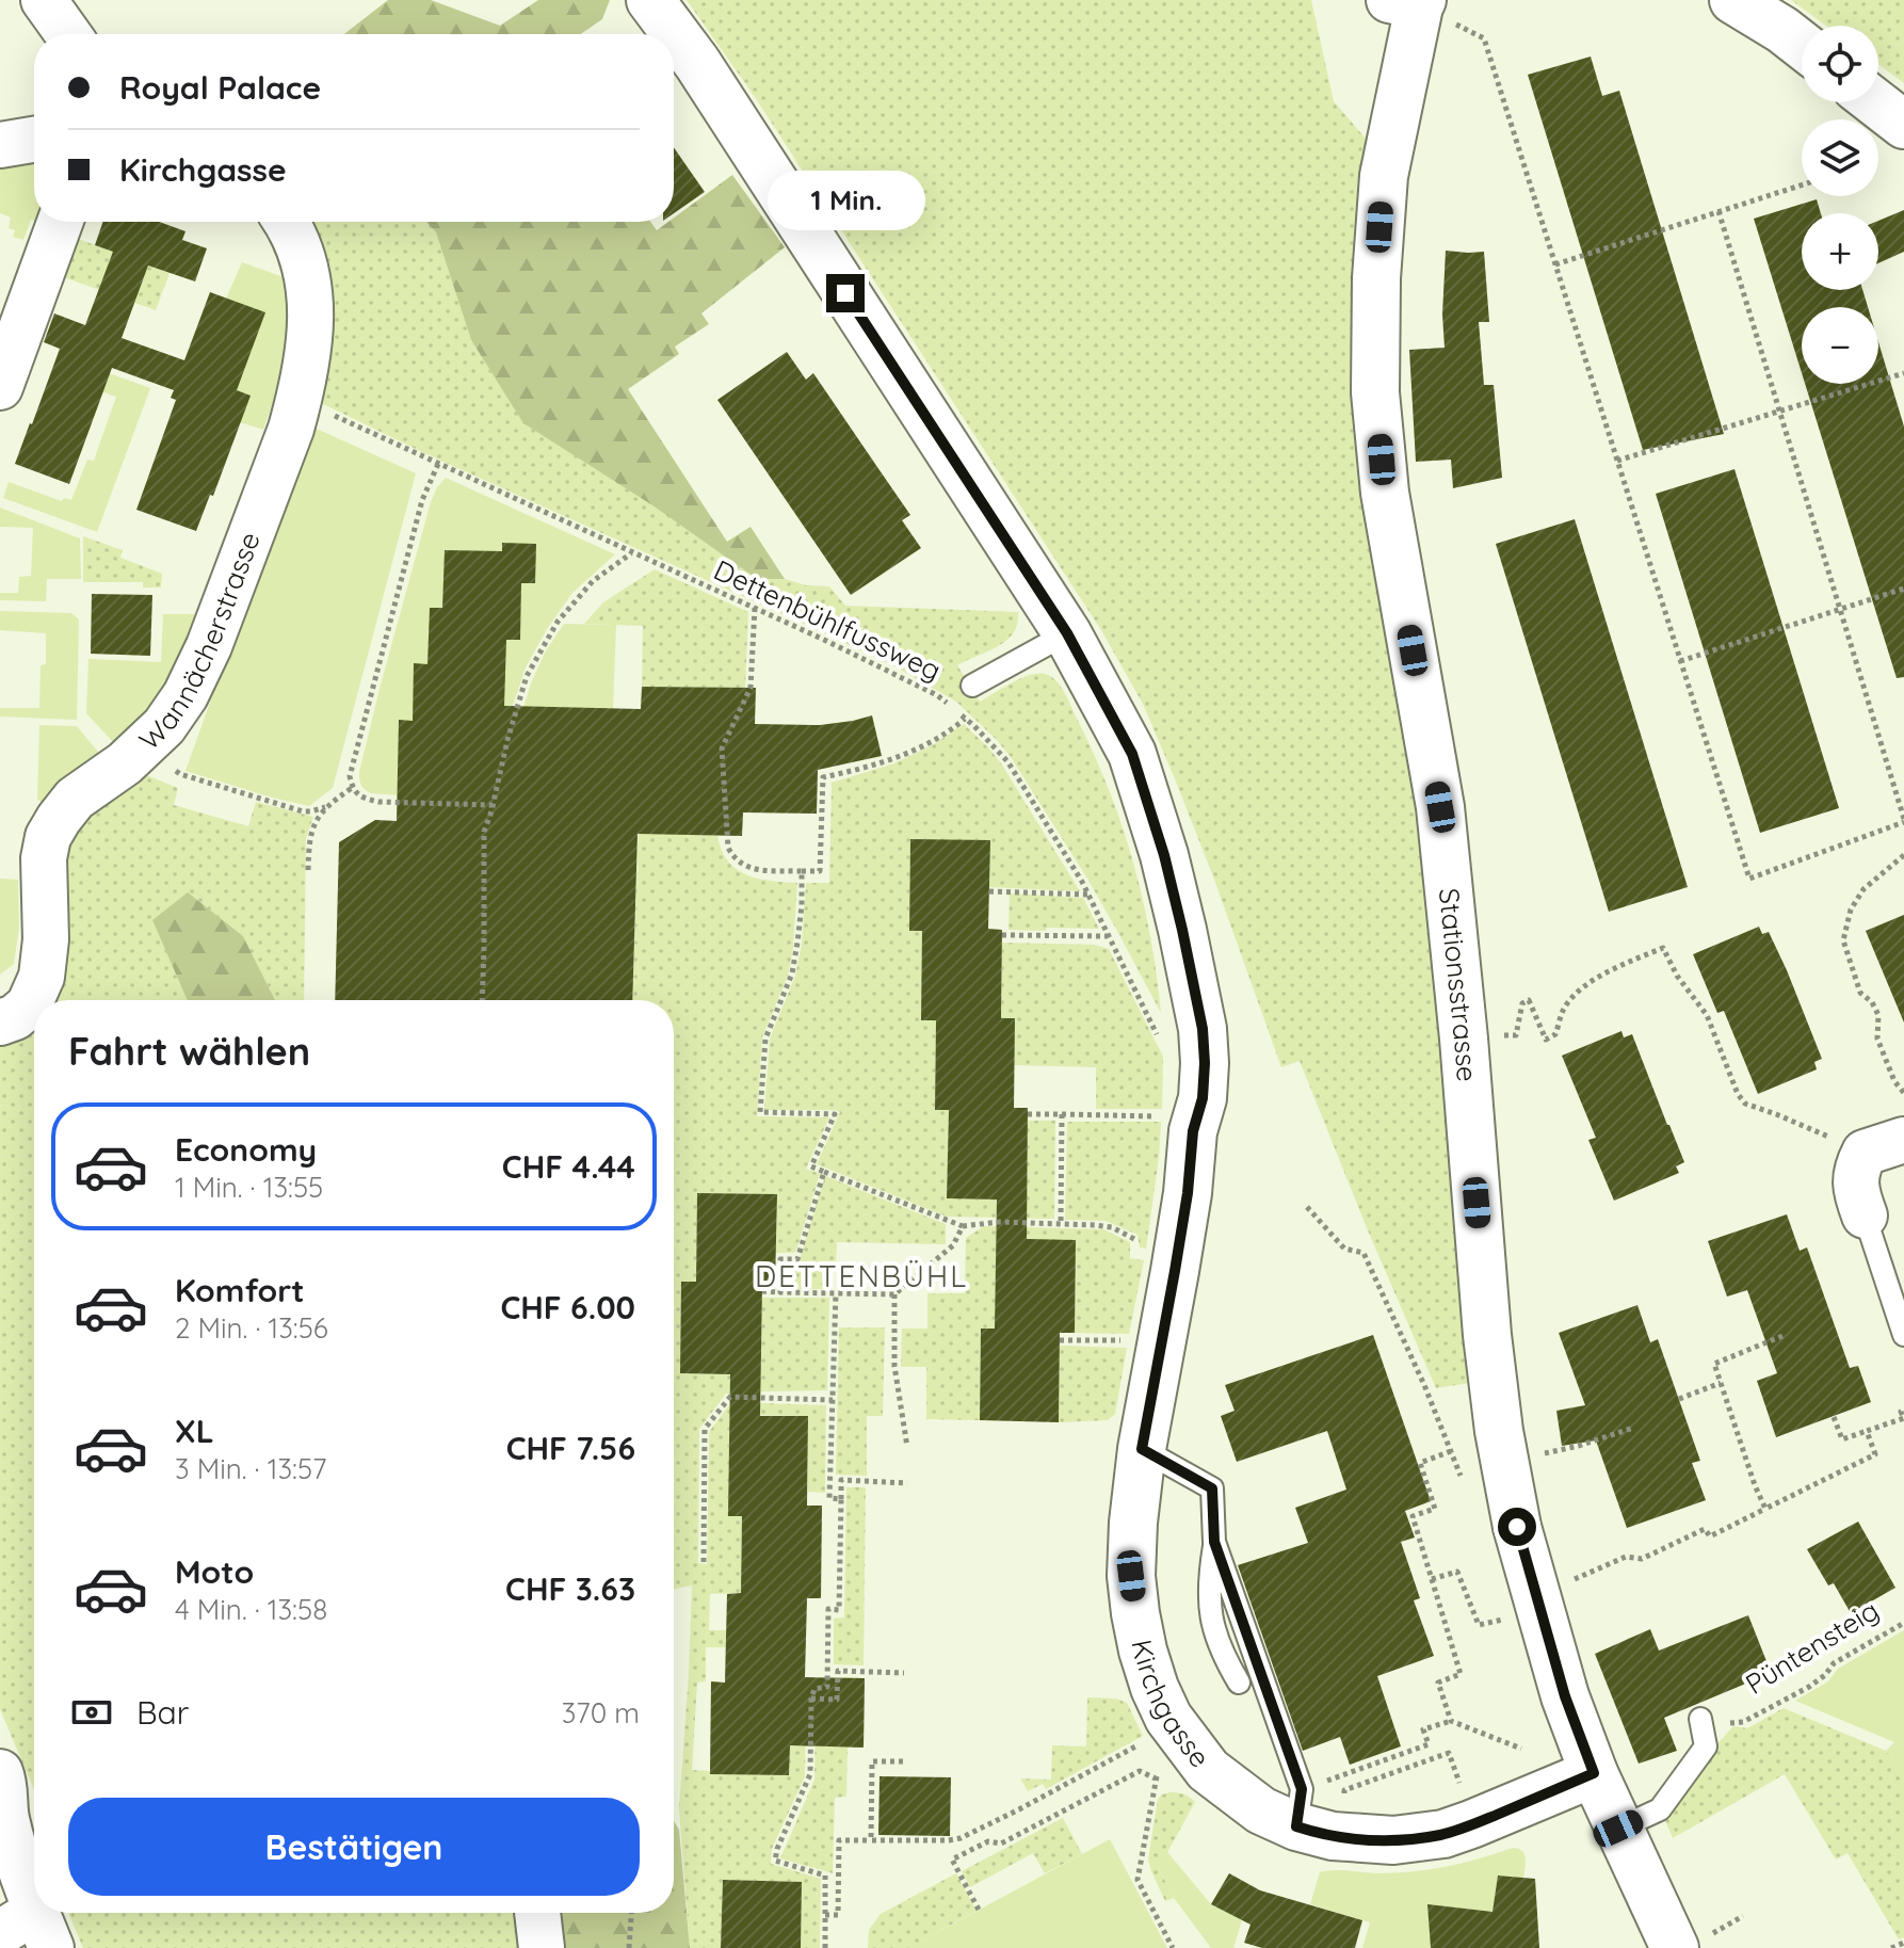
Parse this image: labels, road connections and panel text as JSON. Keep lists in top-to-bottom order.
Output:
{
  "streets": {
    "street": ["Wannächerstrasse", "Stationsstrasse", "Kirchgasse"],
    "path": ["Dettenbühlfussweg", "Püntensteig"]
  },
  "crossings": [
    ["Dettenbühlfussweg", "Wannächerstrasse"],
    ["Stationsstrasse", "Kirchgasse"]
  ],
  "districts": ["DETTENBÜHL"],
  "page": {
    "map_buttons": ["+", "−"],
    "banner": ["Royal Palace", "Kirchgasse"],
    "bubble": "1 Min.",
    "heading": "Fahrt wählen",
    "list": [
      {
        "name": "Economy",
        "note": "1 Min. · 13:55",
        "value": "CHF 4.44"
      },
      {
        "name": "Komfort",
        "note": "2 Min. · 13:56",
        "value": "CHF 6.00"
      },
      {
        "name": "XL",
        "note": "3 Min. · 13:57",
        "value": "CHF 7.56"
      },
      {
        "name": "Moto",
        "note": "4 Min. · 13:58",
        "value": "CHF 3.63"
      }
    ],
    "pay": ["Bar", "370 m"],
    "buttons": "Bestätigen"
  }
}
